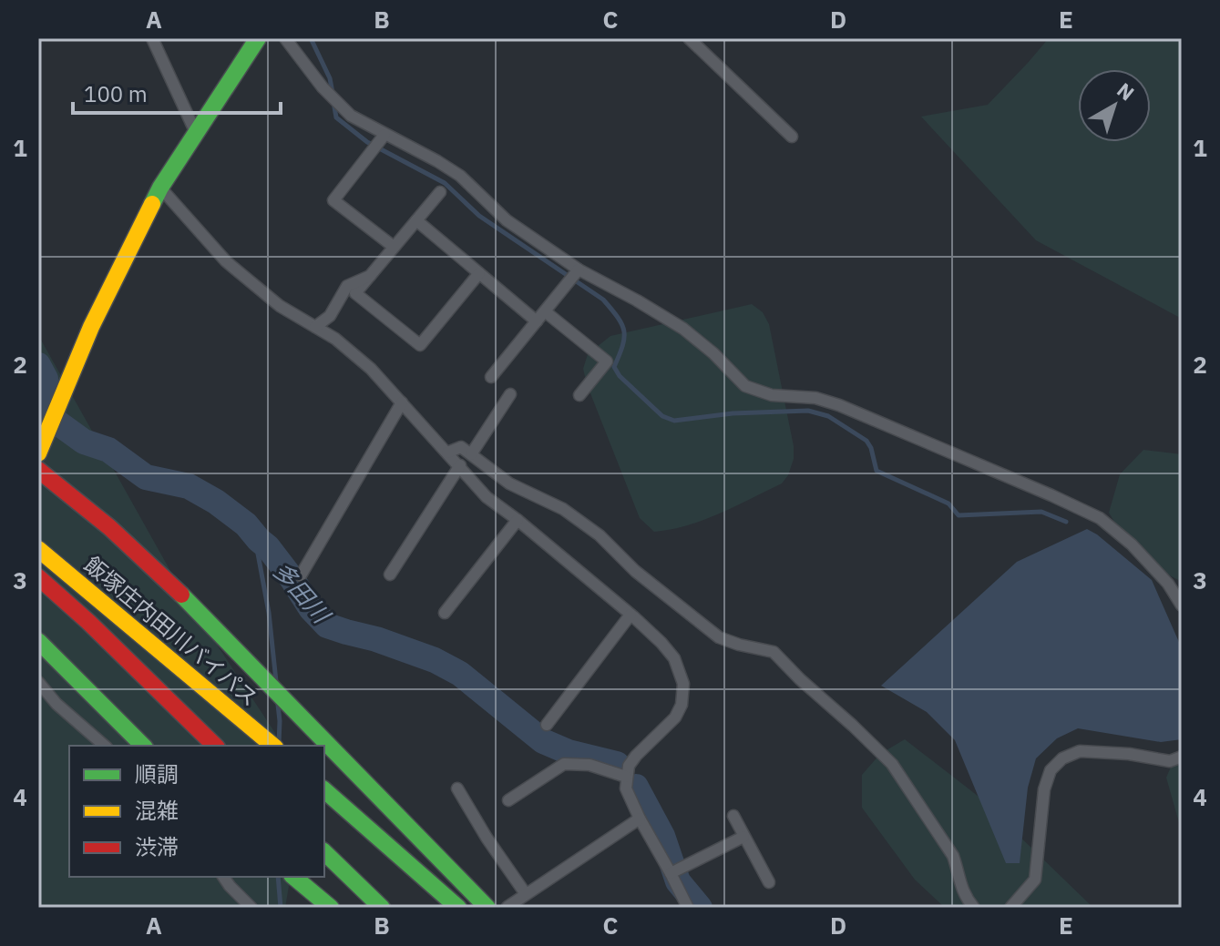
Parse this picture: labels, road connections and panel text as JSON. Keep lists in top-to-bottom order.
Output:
{
  "streets": {
    "main road": ["飯塚庄内田川バイパス"]
  },
  "water": ["多田川"],
  "legend": ["順調", "混雑", "渋滞"],
  "scale_bar": "100 m",
  "north": "top right",
  "grid": {
    "columns": [
      "A",
      "B",
      "C",
      "D",
      "E"
    ],
    "rows": [
      "1",
      "2",
      "3",
      "4"
    ]
  }
}
